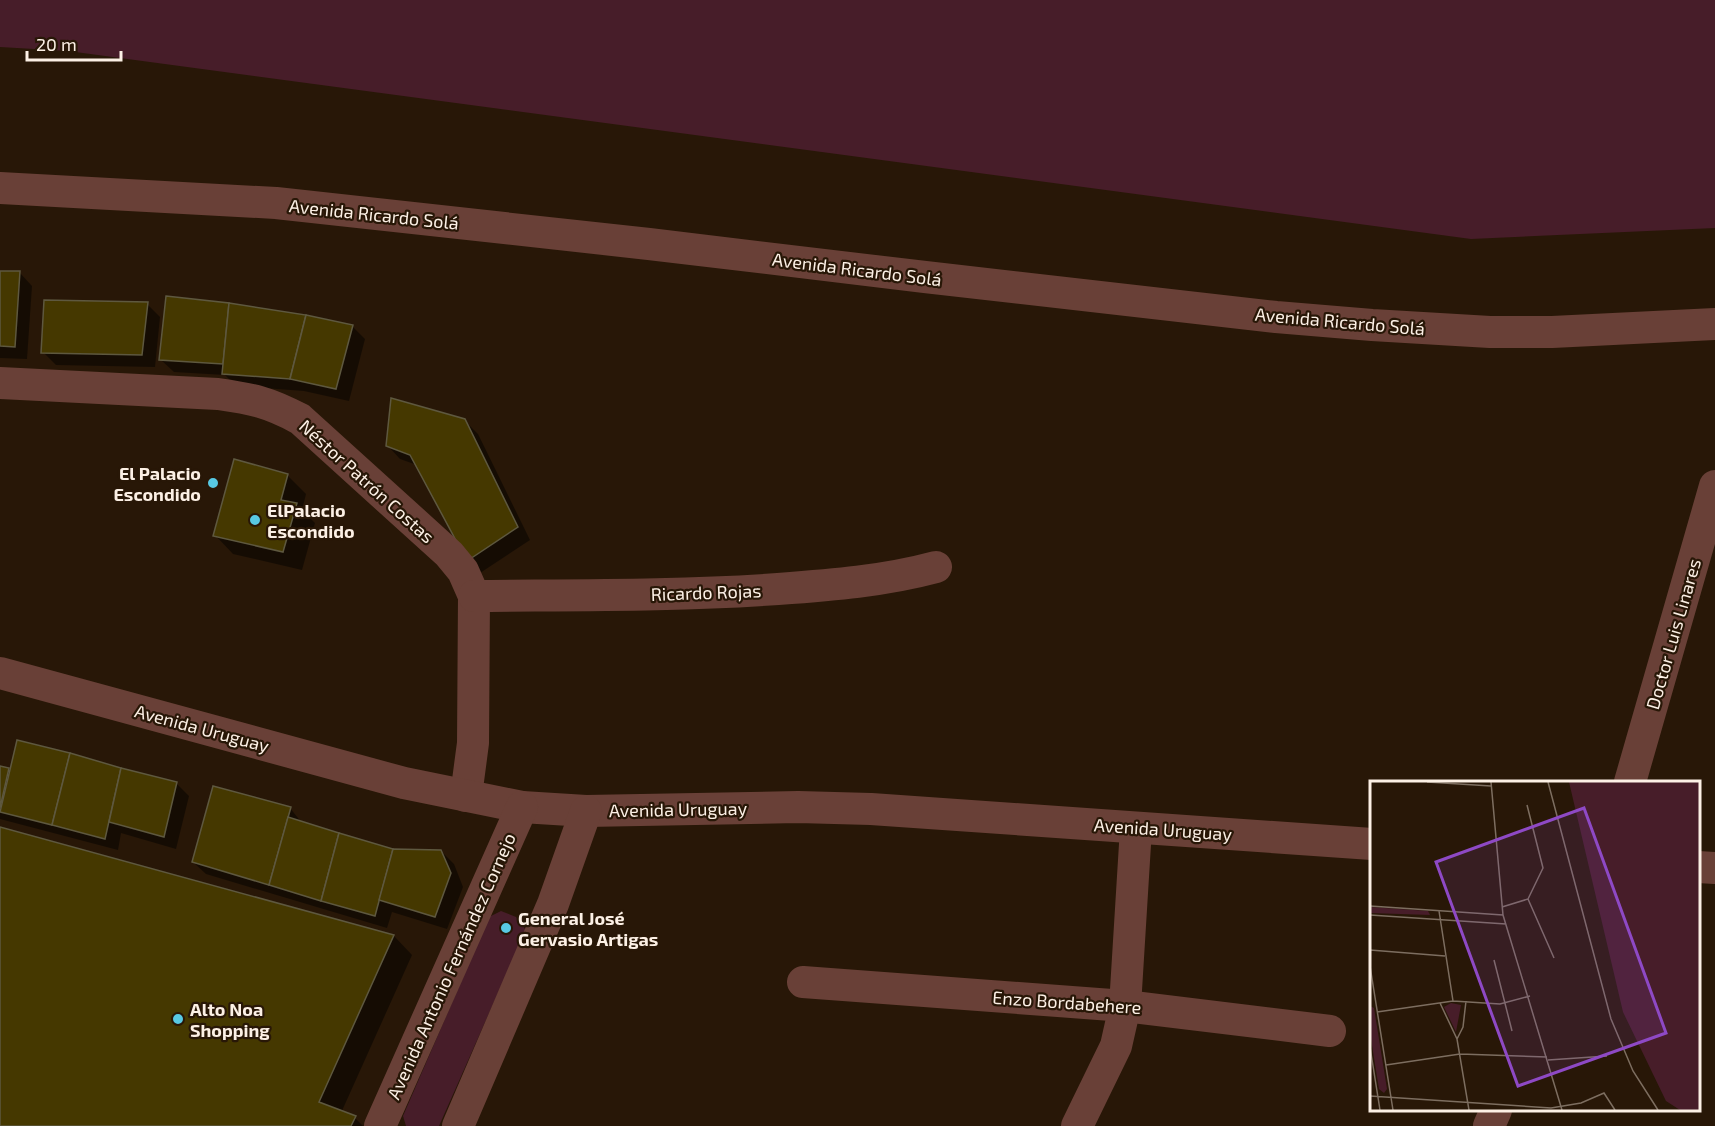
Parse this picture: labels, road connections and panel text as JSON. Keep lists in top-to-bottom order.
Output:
{
  "streets": {
    "street": [
      "Avenida Ricardo Solá",
      "Néstor Patrón Costas",
      "Ricardo Rojas",
      "Doctor Luis Linares",
      "Avenida Uruguay",
      "Avenida Antonio Fernández Cornejo",
      "Enzo Bordabehere"
    ]
  },
  "crossings": [
    ["Néstor Patrón Costas", "Ricardo Rojas"],
    ["Néstor Patrón Costas", "Avenida Uruguay"],
    ["Avenida Uruguay", "Avenida Antonio Fernández Cornejo"]
  ],
  "places": [
    "El Palacio Escondido",
    "ElPalacio Escondido",
    "General José Gervasio Artigas",
    "Alto Noa Shopping"
  ],
  "scale_bar": "20 m"
}
